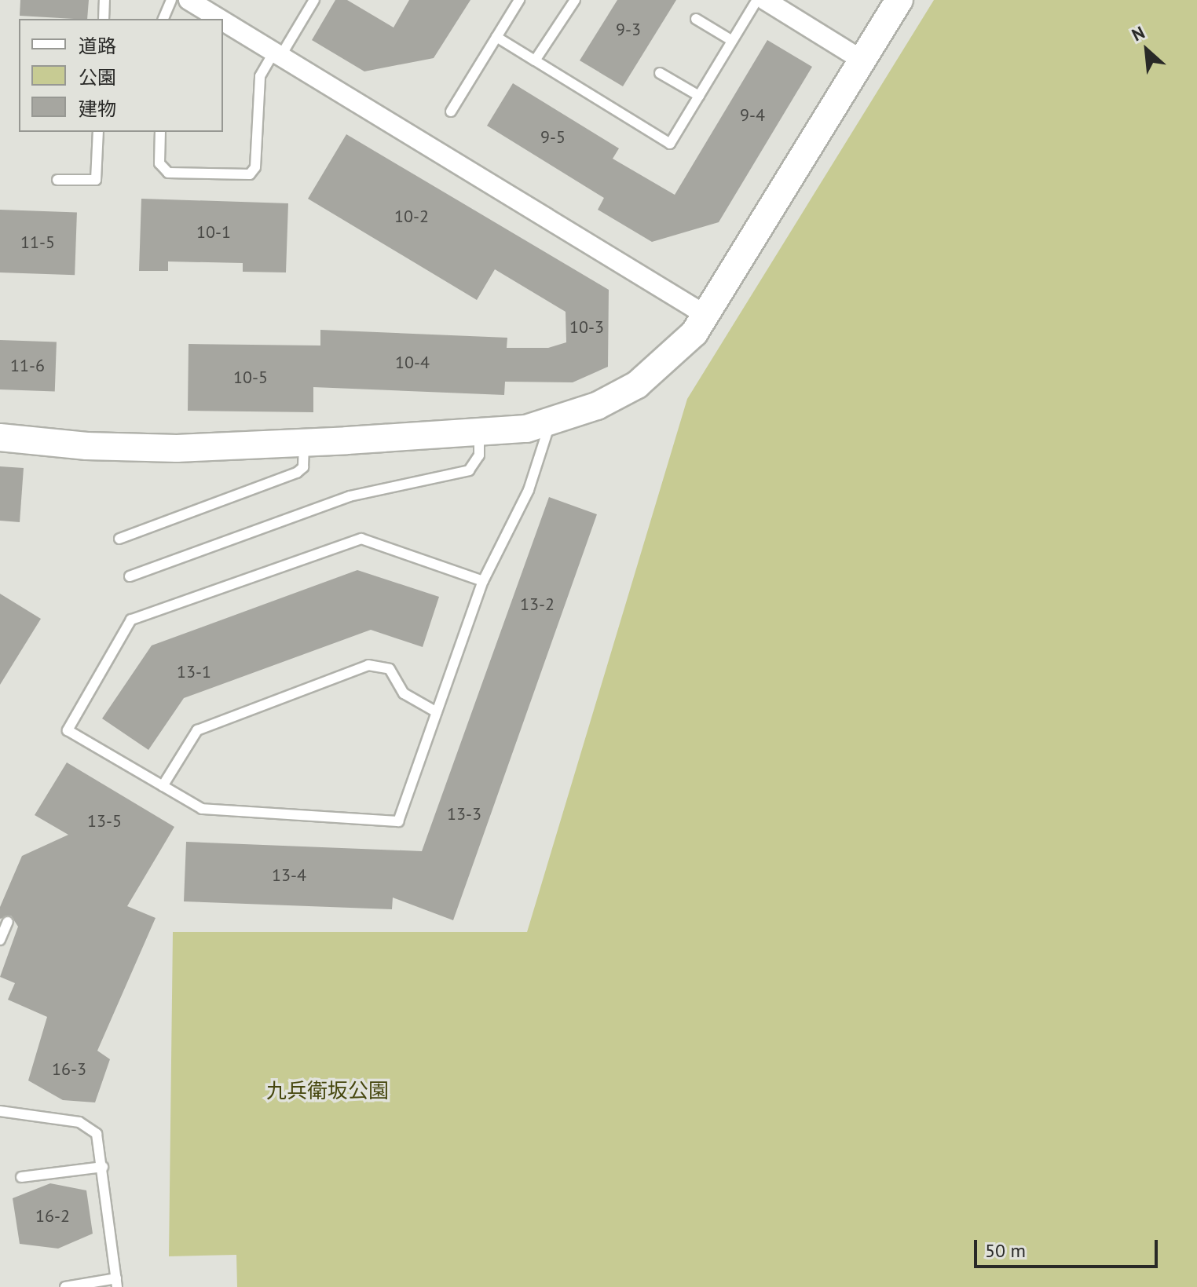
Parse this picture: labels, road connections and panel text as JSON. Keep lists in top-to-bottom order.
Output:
{
  "parks": ["九兵衛坂公園"],
  "house_numbers": [
    "9-3",
    "9-4",
    "9-5",
    "10-2",
    "10-1",
    "11-5",
    "10-3",
    "10-4",
    "11-6",
    "10-5",
    "13-2",
    "13-1",
    "13-3",
    "13-5",
    "13-4",
    "16-3",
    "16-2"
  ],
  "legend": ["道路", "公園", "建物"],
  "scale_bar": "50 m",
  "north": "top left"
}
